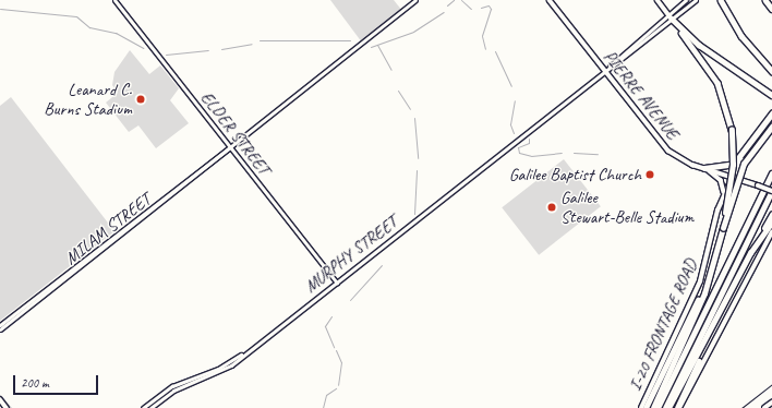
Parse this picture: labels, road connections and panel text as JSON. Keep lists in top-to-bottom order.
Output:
{
  "streets": {
    "main road": ["PIERRE AVENUE", "I-20 FRONTAGE ROAD"],
    "street": ["ELDER STREET", "MILAM STREET", "MURPHY STREET"]
  },
  "crossings": [
    ["PIERRE AVENUE", "MURPHY STREET"],
    ["PIERRE AVENUE", "I-20 FRONTAGE ROAD"],
    ["ELDER STREET", "MILAM STREET"],
    ["ELDER STREET", "MURPHY STREET"]
  ],
  "places": ["Leanard C. Burns Stadium", "Galilee Baptist Church", "Galilee Stewart-Belle Stadium"],
  "scale_bar": "200 m"
}
